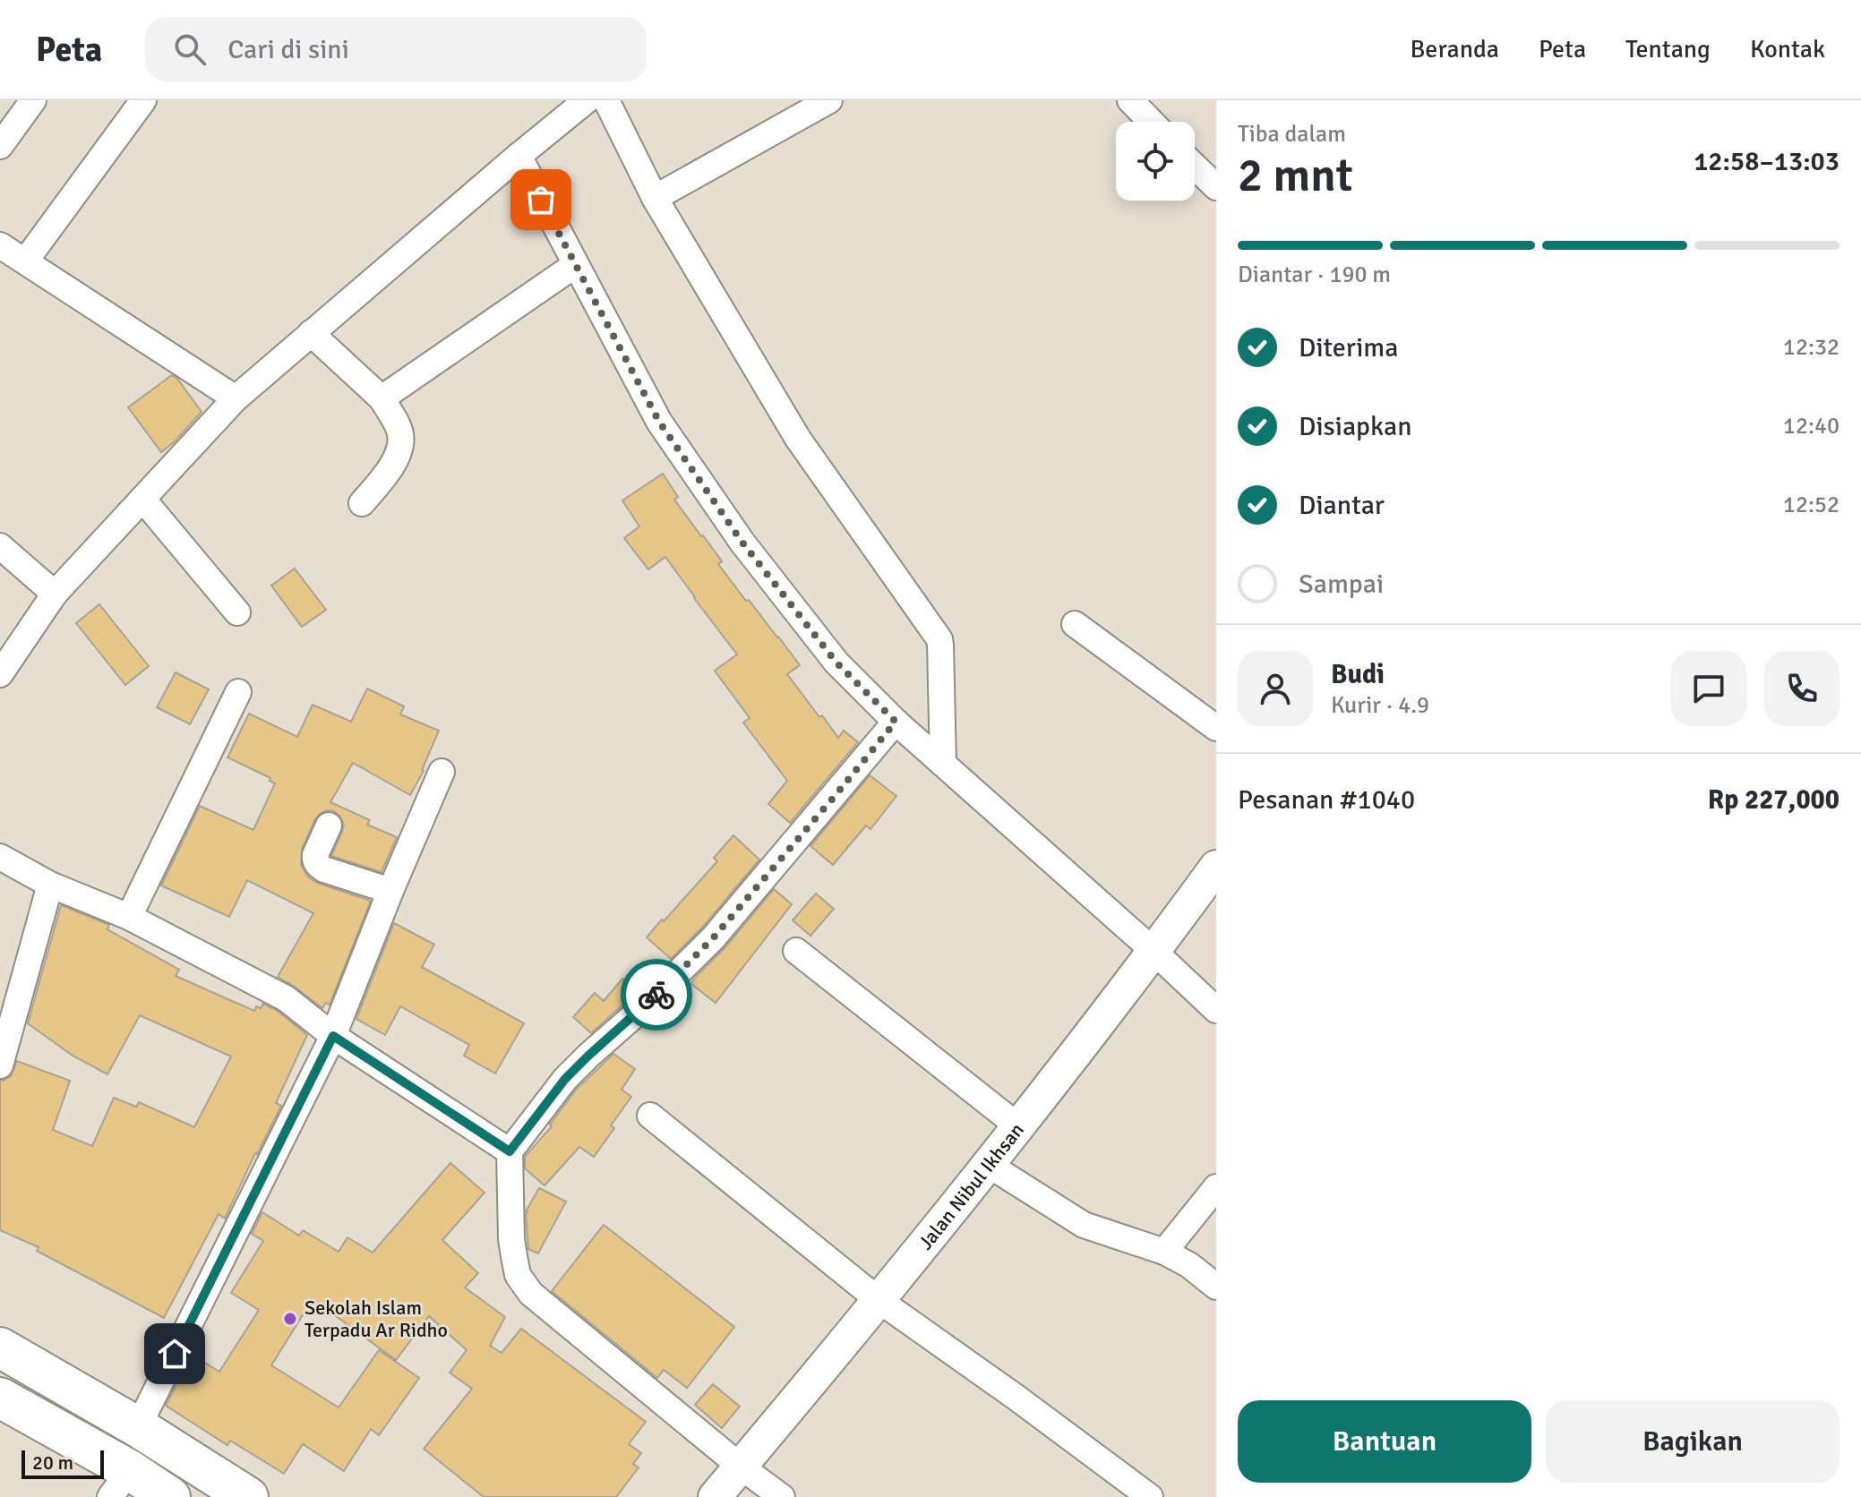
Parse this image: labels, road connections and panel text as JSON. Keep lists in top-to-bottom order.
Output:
{
  "streets": {
    "street": ["Jalan Nibul Ikhsan"]
  },
  "places": ["Sekolah Islam Terpadu Ar Ridho"],
  "scale_bar": "20 m",
  "page": {
    "header": "Peta",
    "search": "Cari di sini",
    "nav": [
      "Beranda",
      "Peta",
      "Tentang",
      "Kontak"
    ],
    "heading": ["2 mnt", "Tiba dalam", "12:58–13:03"],
    "panel": [
      "Budi",
      "Kurir · 4.9",
      "Pesanan #1040",
      "Rp 227,000"
    ],
    "bar": "Diantar · 190 m",
    "list": [
      ["Diterima", "12:32"],
      ["Disiapkan", "12:40"],
      ["Diantar", "12:52"],
      "Sampai"
    ],
    "buttons": ["Bantuan", "Bagikan"],
    "scale": "20 m"
  }
}
